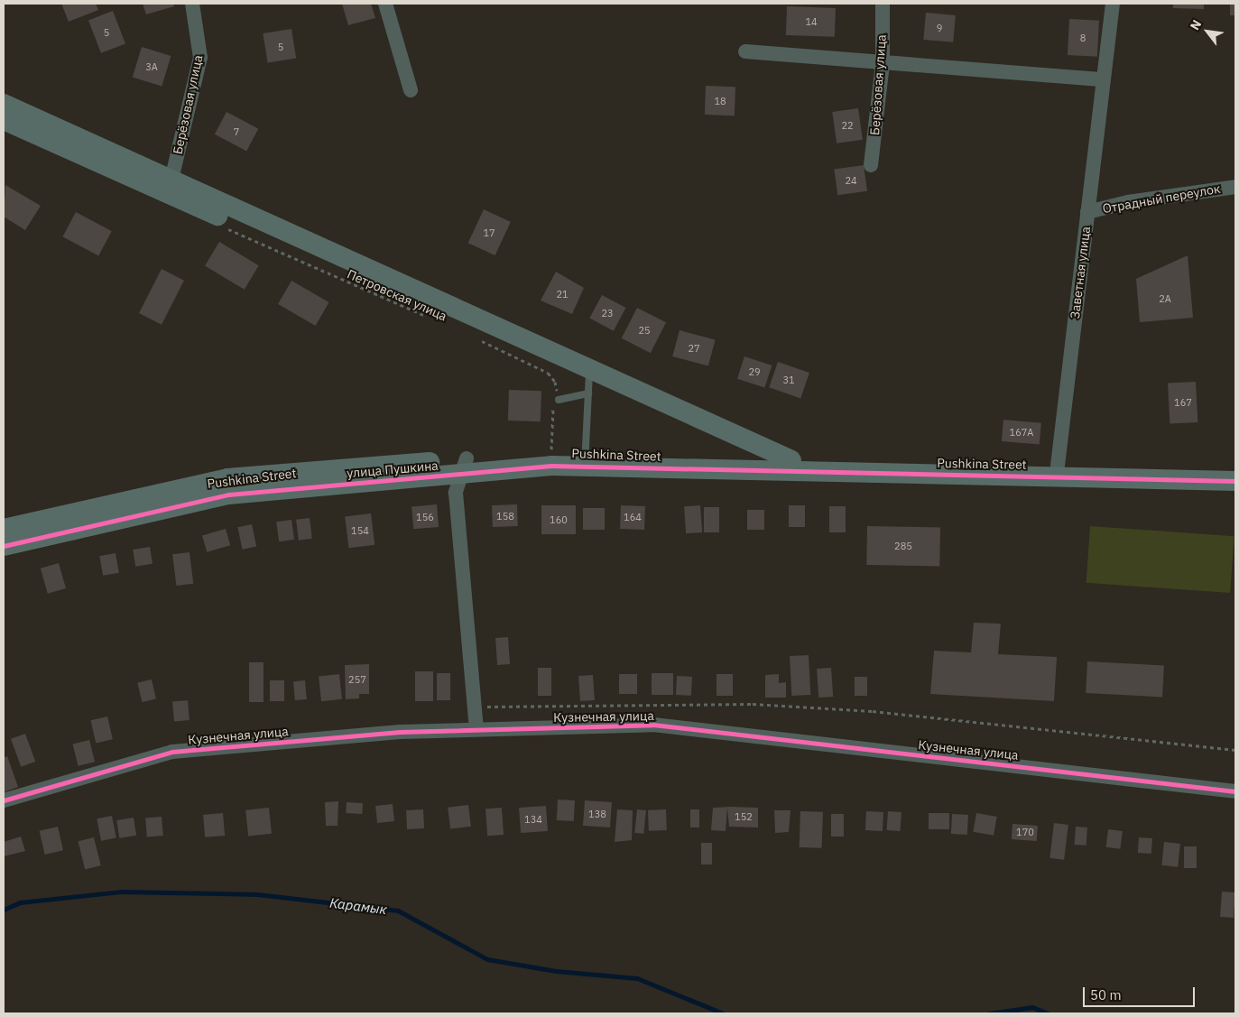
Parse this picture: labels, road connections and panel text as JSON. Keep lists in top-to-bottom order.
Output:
{
  "streets": {
    "street": [
      "Берёзовая улица",
      "Отрадный переулок",
      "Заветная улица",
      "Петровская улица",
      "Pushkina Street",
      "улица Пушкина",
      "Кузнечная улица"
    ]
  },
  "crossings": [
    ["Отрадный переулок", "Заветная улица"],
    ["Заветная улица", "Pushkina Street"],
    ["Петровская улица", "Pushkina Street"],
    ["Pushkina Street", "улица Пушкина"]
  ],
  "water": ["Карамык"],
  "house_numbers": [
    "14",
    "9",
    "5",
    "8",
    "5",
    "3А",
    "18",
    "22",
    "7",
    "24",
    "17",
    "21",
    "2А",
    "23",
    "25",
    "27",
    "29",
    "31",
    "167",
    "167А",
    "158",
    "156",
    "164",
    "160",
    "154",
    "285",
    "257",
    "138",
    "152",
    "134",
    "170"
  ],
  "scale_bar": "50 m",
  "north": "top left"
}
